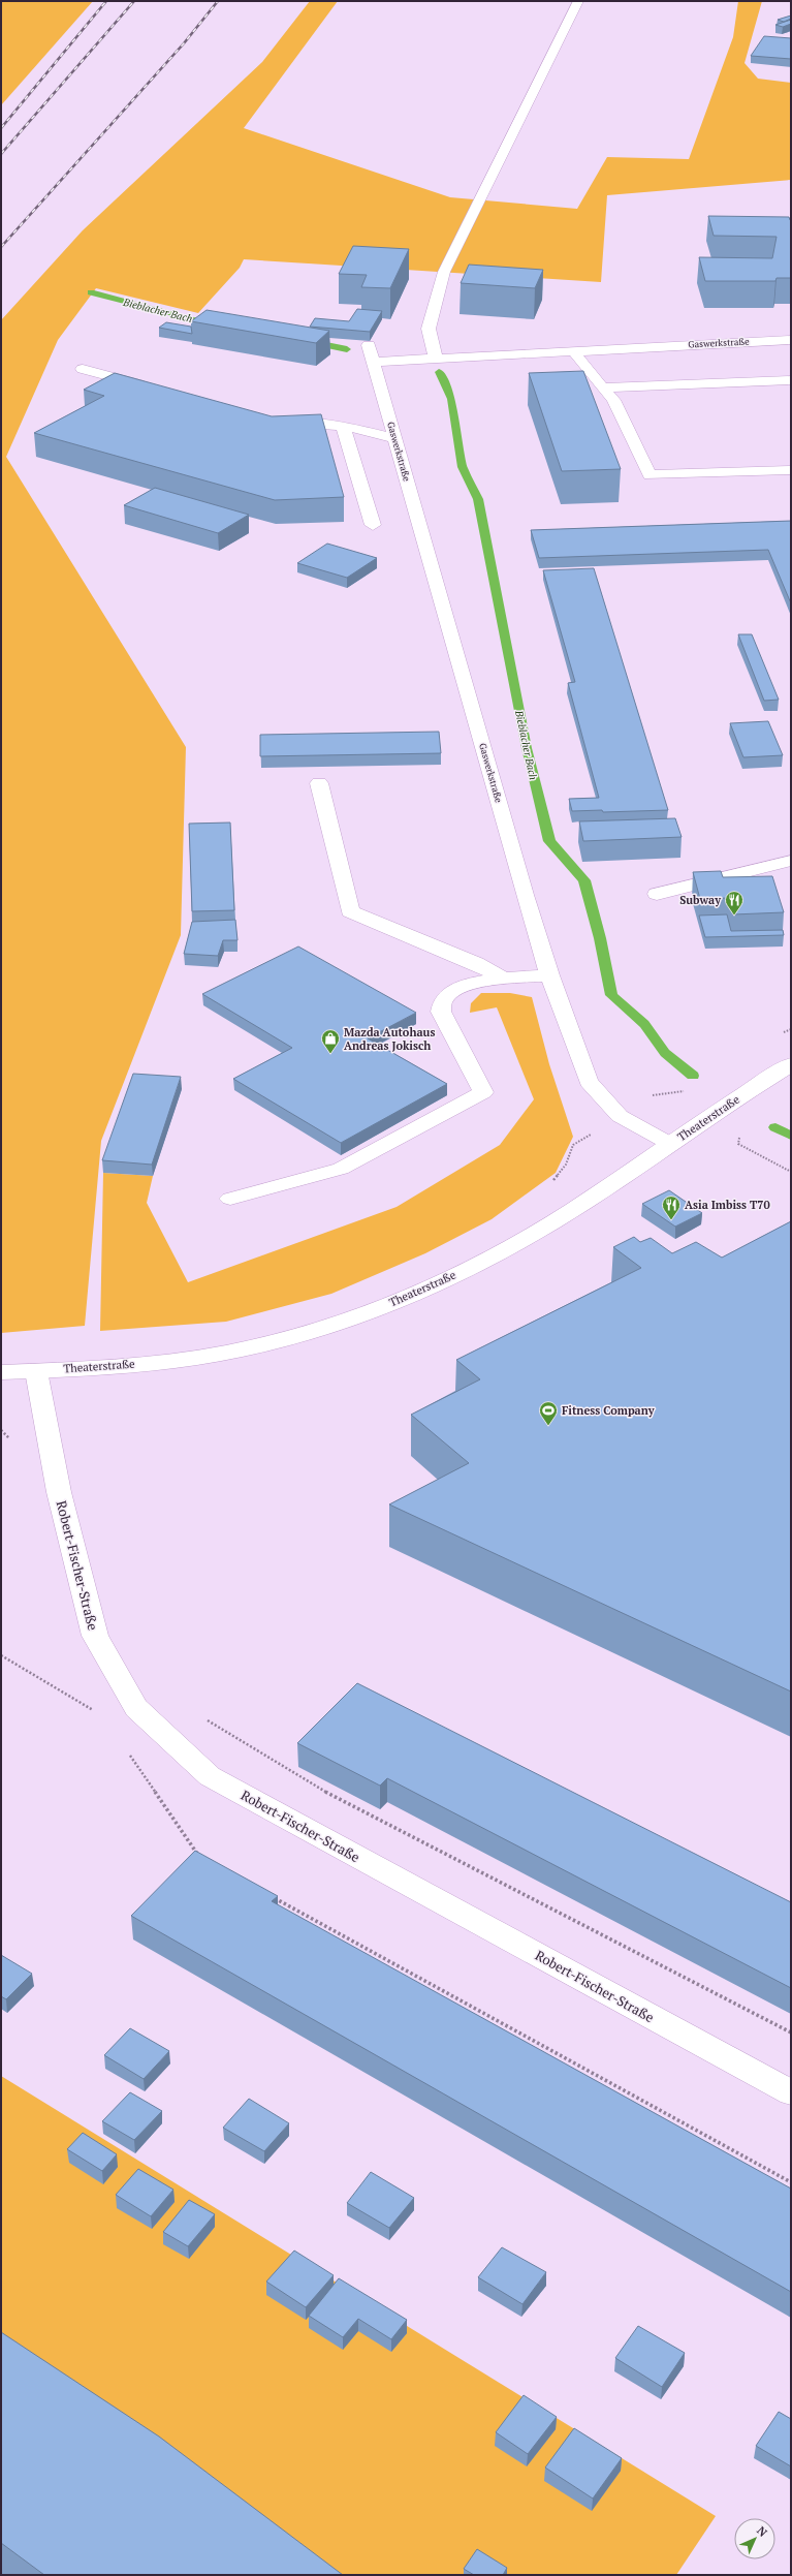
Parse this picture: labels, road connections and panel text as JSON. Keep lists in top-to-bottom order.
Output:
{
  "streets": {
    "street": ["Gaswerkstraße", "Theaterstraße", "Robert-Fischer-Straße"]
  },
  "crossings": [
    ["Gaswerkstraße", "Theaterstraße"],
    ["Theaterstraße", "Robert-Fischer-Straße"]
  ],
  "water": ["Bieblacher Bach"],
  "places": {
    "restaurant": ["Subway", "Asia Imbiss T70"],
    "shop": ["Mazda Autohaus Andreas Jokisch"],
    "sports": ["Fitness Company"]
  },
  "north": "top right"
}
